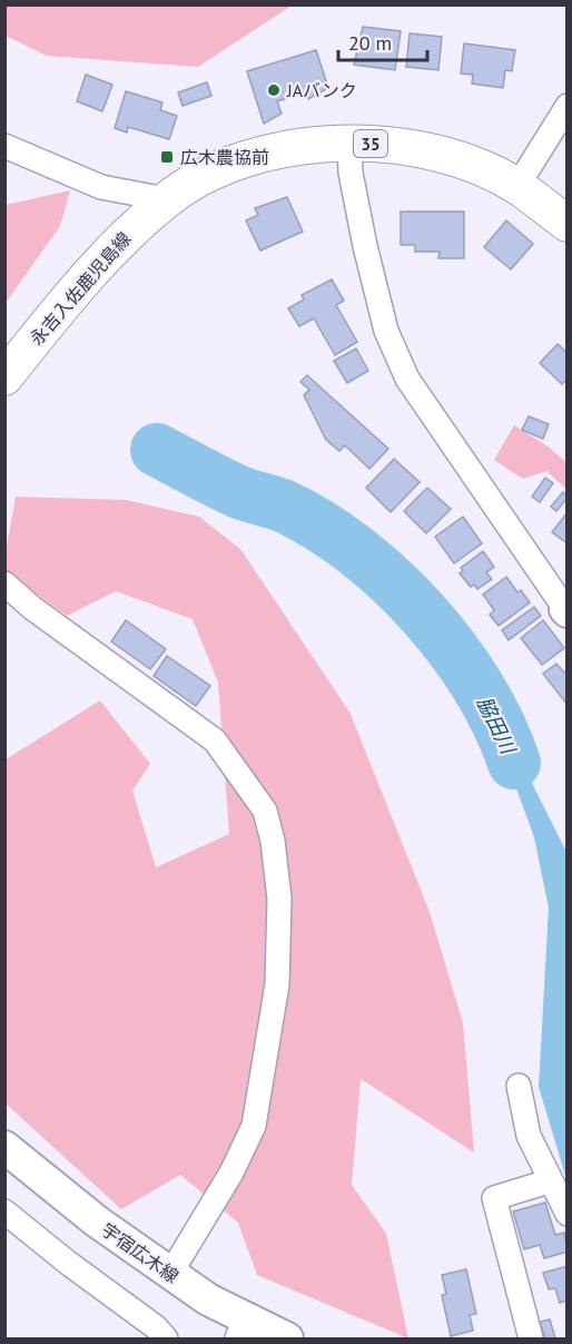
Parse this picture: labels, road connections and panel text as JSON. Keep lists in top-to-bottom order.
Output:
{
  "streets": {
    "main road": ["35", "永吉入佐鹿児島線"],
    "street": ["宇宿広木線"]
  },
  "water": ["脇田川"],
  "places": {
    "other": ["JAバンク"],
    "transit": ["広木農協前"]
  },
  "scale_bar": "20 m"
}
